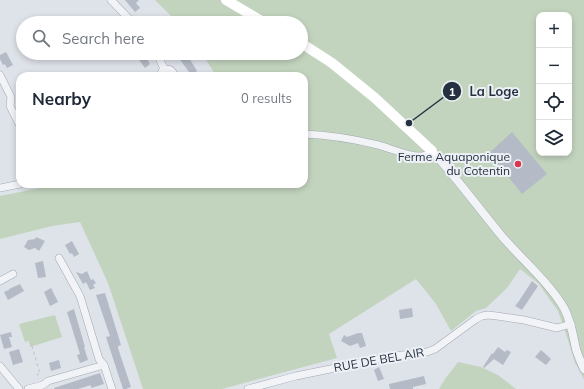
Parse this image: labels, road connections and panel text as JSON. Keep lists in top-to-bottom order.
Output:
{
  "streets": {
    "street": ["RUE DE BEL AIR"]
  },
  "places": ["La Loge", "Ferme Aquaponique du Cotentin"],
  "page": {
    "map_buttons": ["+", "−"],
    "search": "Search here",
    "heading": ["Nearby", "0 results"]
  }
}
